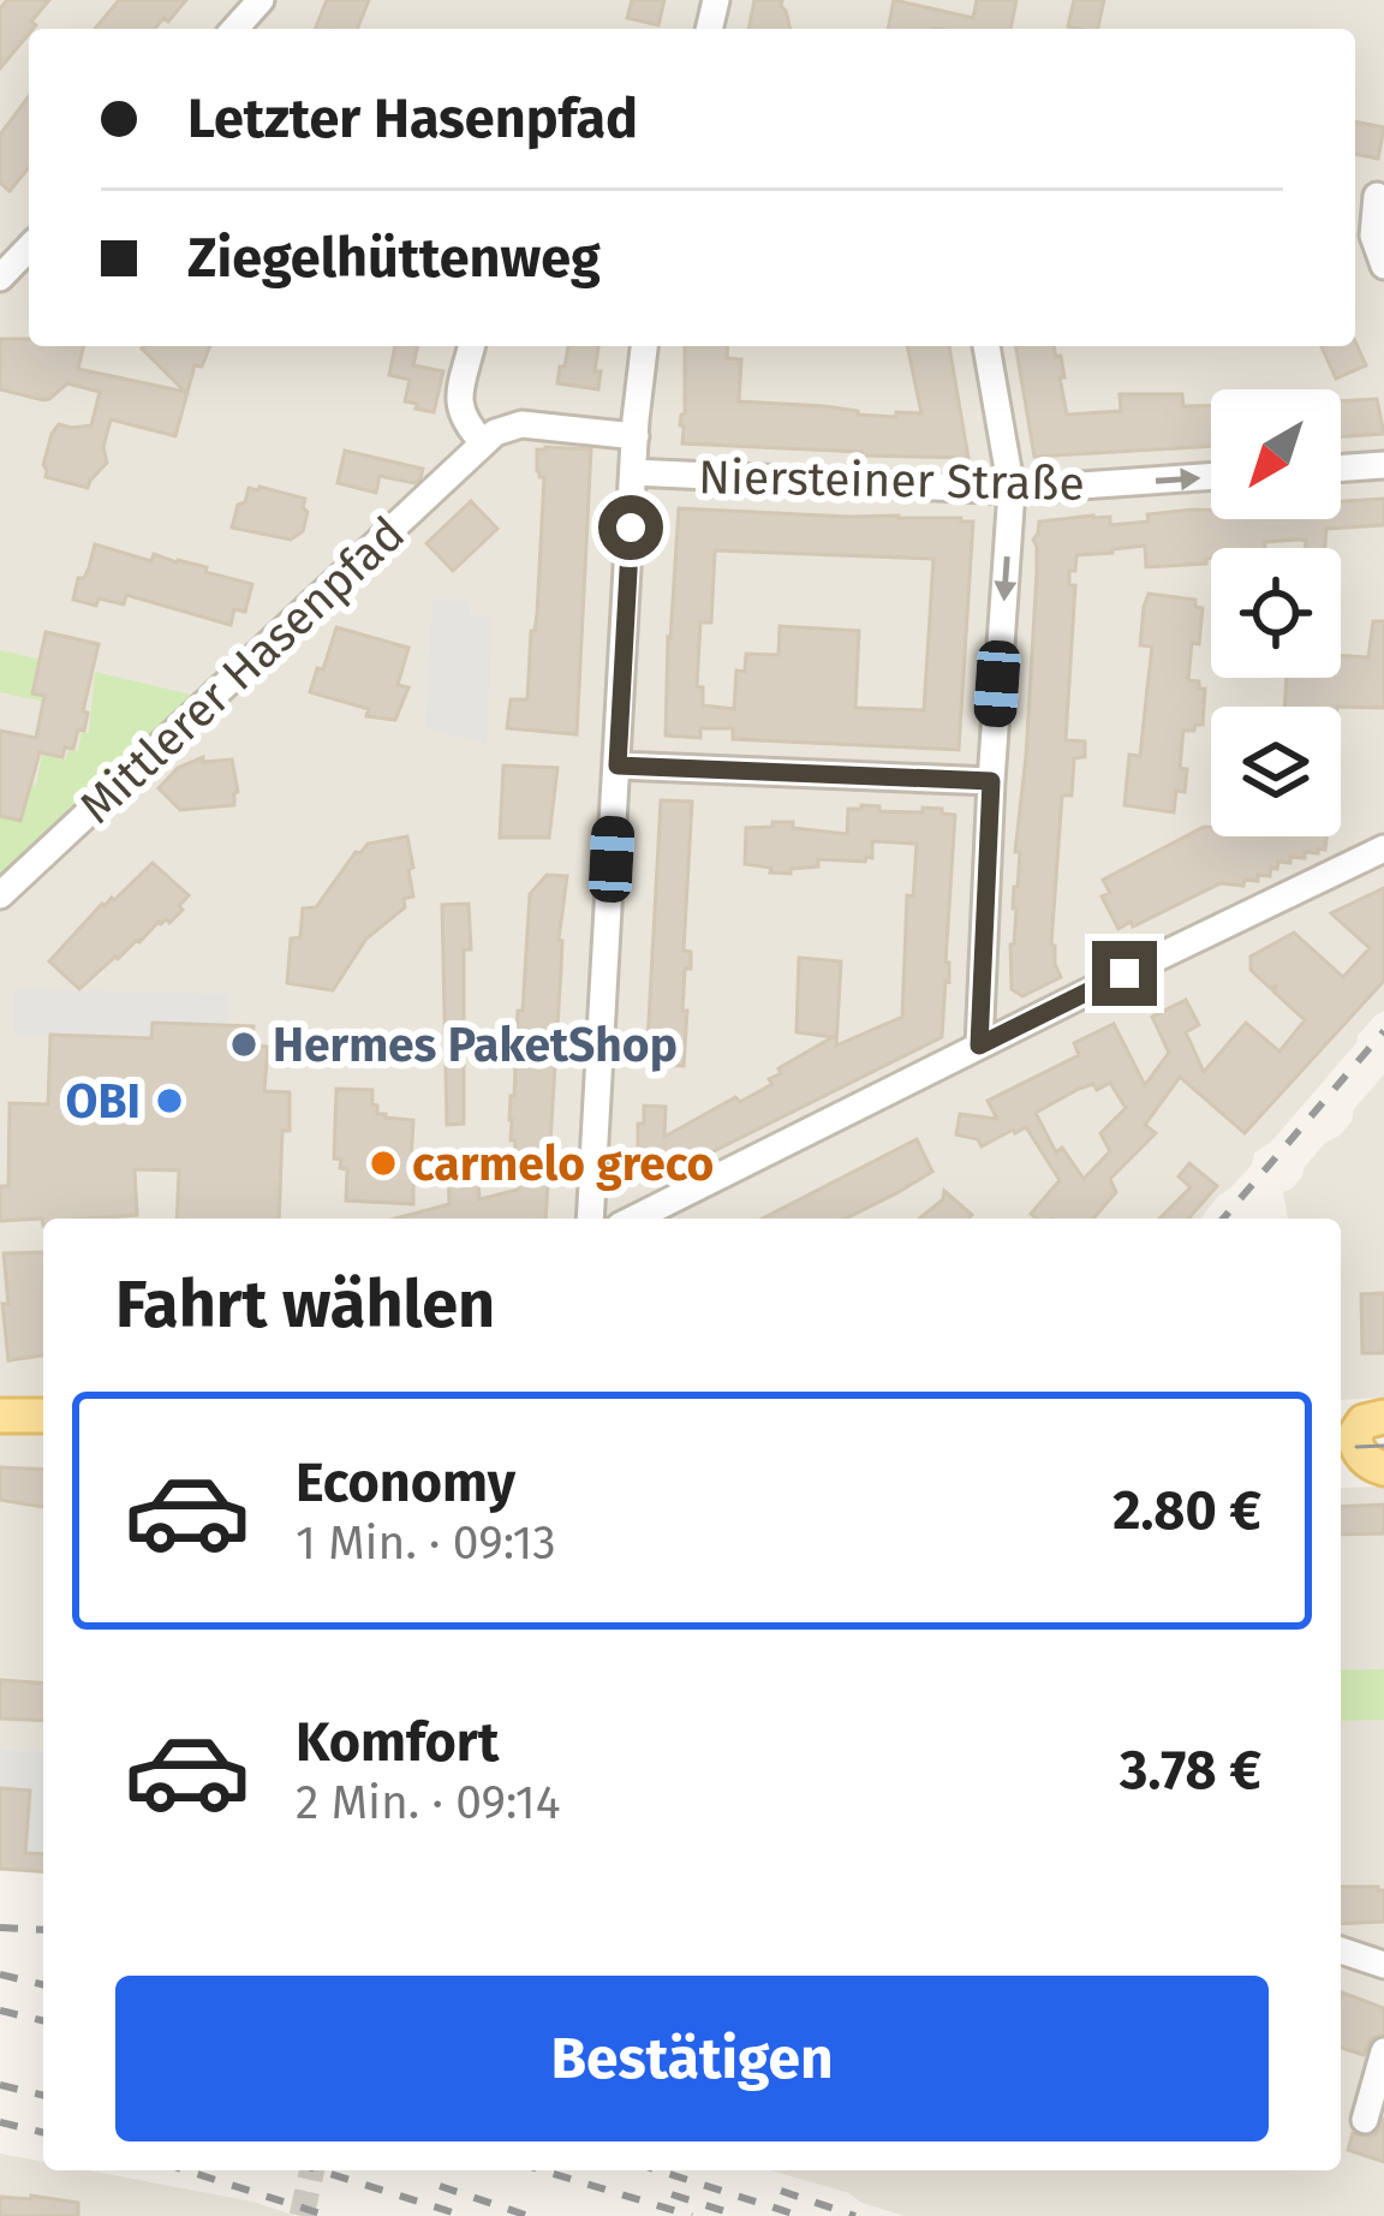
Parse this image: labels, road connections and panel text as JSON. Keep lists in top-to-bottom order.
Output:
{
  "streets": {
    "street": ["Niersteiner Straße", "Mittlerer Hasenpfad"]
  },
  "places": ["Hermes PaketShop", "OBI", "carmelo greco"],
  "north": "bottom left",
  "page": {
    "banner": ["Letzter Hasenpfad", "Ziegelhüttenweg"],
    "heading": "Fahrt wählen",
    "list": [
      {
        "name": "Economy",
        "note": "1 Min. · 09:13",
        "value": "2.80 €"
      },
      {
        "name": "Komfort",
        "note": "2 Min. · 09:14",
        "value": "3.78 €"
      }
    ],
    "buttons": "Bestätigen"
  }
}
